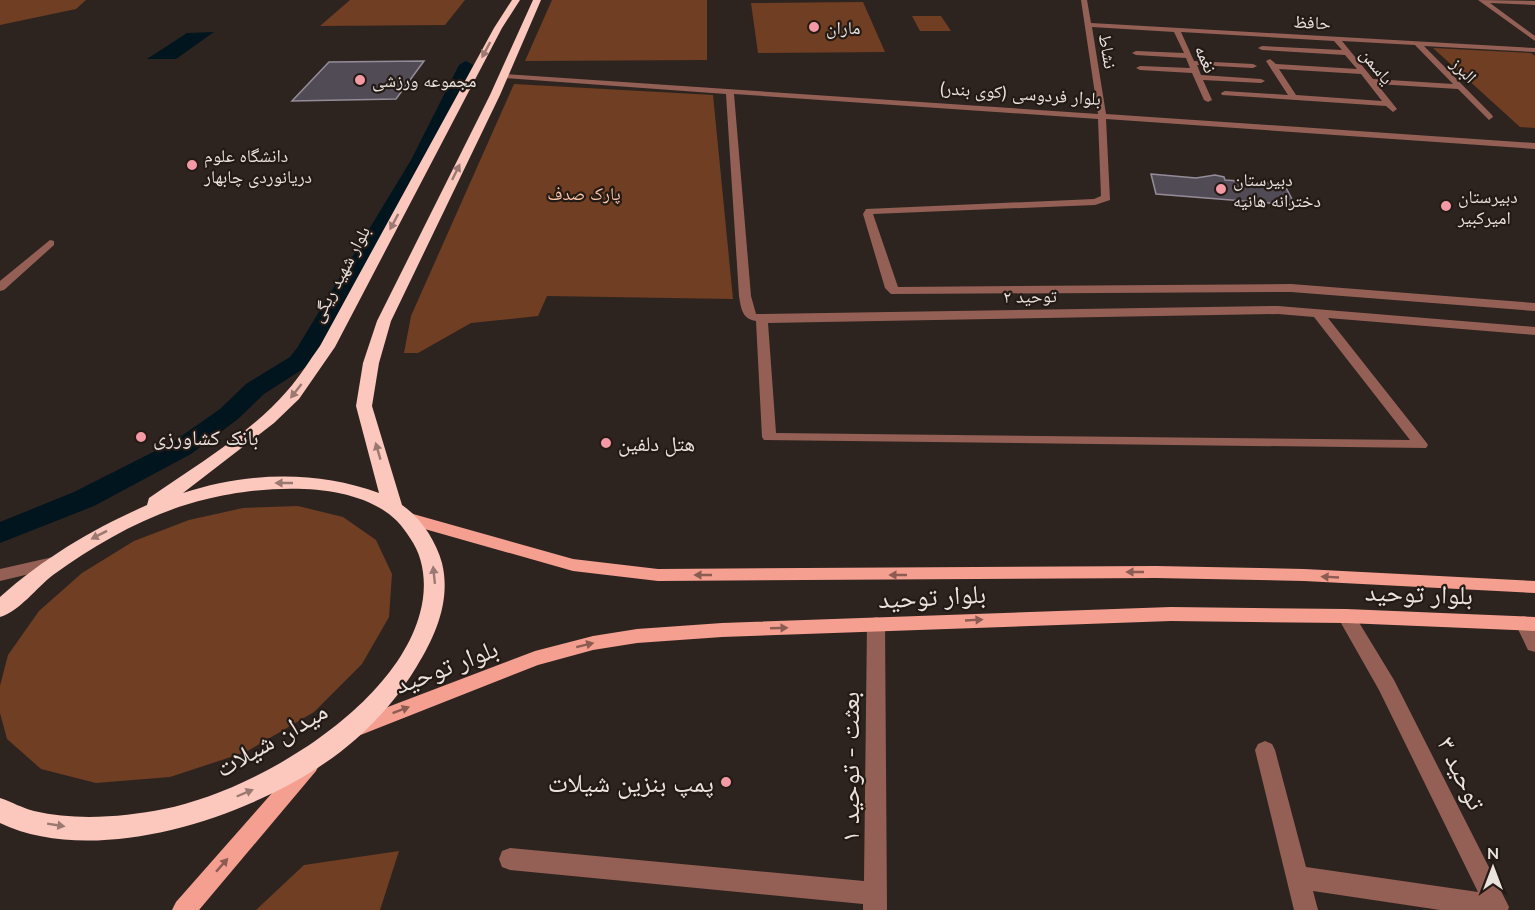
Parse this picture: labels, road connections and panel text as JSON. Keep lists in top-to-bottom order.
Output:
{
  "streets": {
    "highway": ["بلوار شهید ریگی", "میدان شیلات"],
    "main road": ["بلوار توحید"],
    "street": [
      "حافظ",
      "نشاط",
      "نغمه",
      "یاسمن",
      "البرز",
      "بلوار فردوسی (کوی بندر)",
      "توحید ۲",
      "بعثت - توحید ۱",
      "توحید ۳"
    ]
  },
  "crossings": [
    ["حافظ", "نشاط"],
    ["حافظ", "نغمه"],
    ["حافظ", "یاسمن"],
    ["حافظ", "البرز"],
    ["نشاط", "بلوار فردوسی (کوی بندر)"],
    ["بلوار شهید ریگی", "میدان شیلات"],
    ["بلوار توحید", "میدان شیلات"],
    ["بلوار توحید", "بعثت - توحید ۱"],
    ["بلوار توحید", "توحید ۳"]
  ],
  "one_way": ["بلوار شهید ریگی"],
  "parks": ["پارک صدف"],
  "places": [
    "ماران",
    "مجموعه ورزشی",
    "دانشگاه علوم دریانوردی چابهار",
    "دبیرستان دخترانه هانیه",
    "دبیرستان امیرکبیر",
    "بانک کشاورزی",
    "هتل دلفین",
    "پمپ بنزین شیلات"
  ],
  "north": "top"
}
